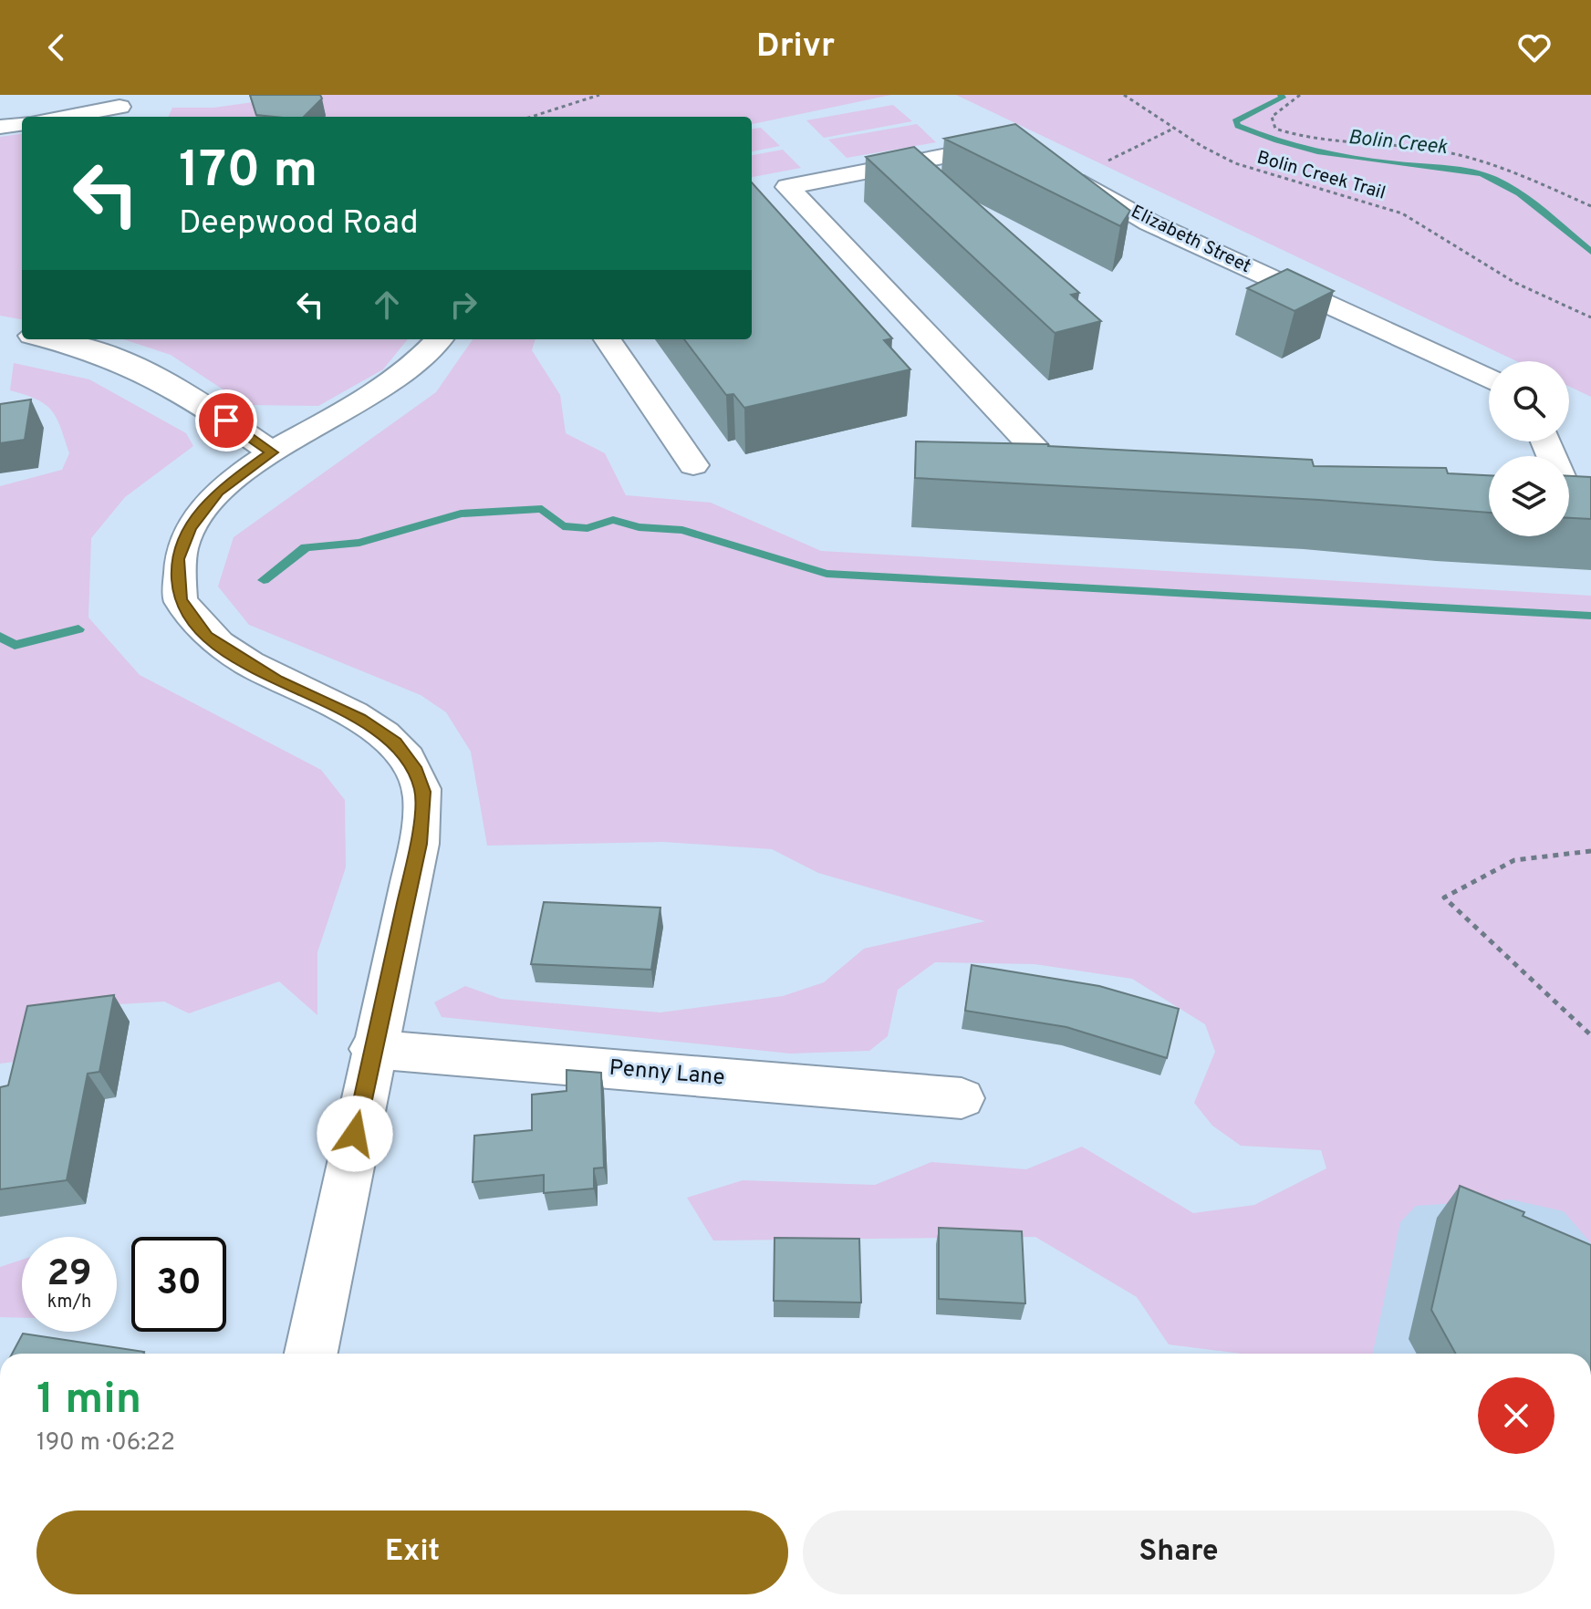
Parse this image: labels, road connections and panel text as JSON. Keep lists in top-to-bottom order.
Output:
{
  "streets": {
    "street": ["Elizabeth Street", "Penny Lane"],
    "path": ["Bolin Creek Trail"]
  },
  "water": ["Bolin Creek"],
  "page": {
    "header": "Drivr",
    "turn": ["170 m", "Deepwood Road"],
    "speed": "29 km/h",
    "limit": "30",
    "heading": ["1 min", "190 m · 06:22"],
    "buttons": ["Exit", "Share"]
  }
}
